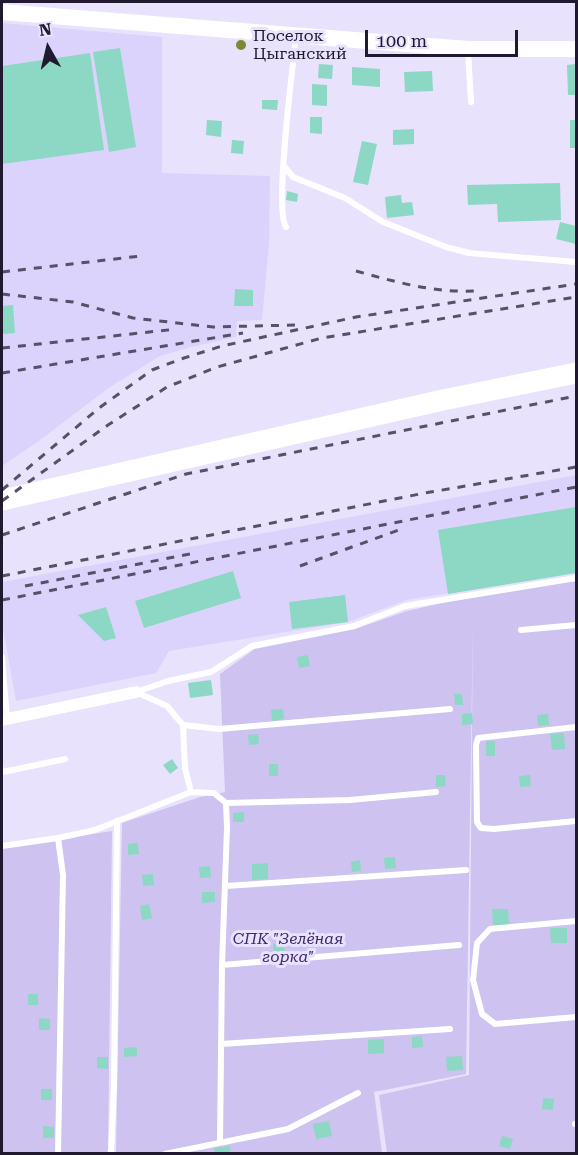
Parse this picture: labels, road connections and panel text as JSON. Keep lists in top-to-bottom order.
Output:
{
  "parks": ["СПК \"Зелёная горка\""],
  "places": ["Поселок Цыганский"],
  "scale_bar": "100 m",
  "north": "top"
}
